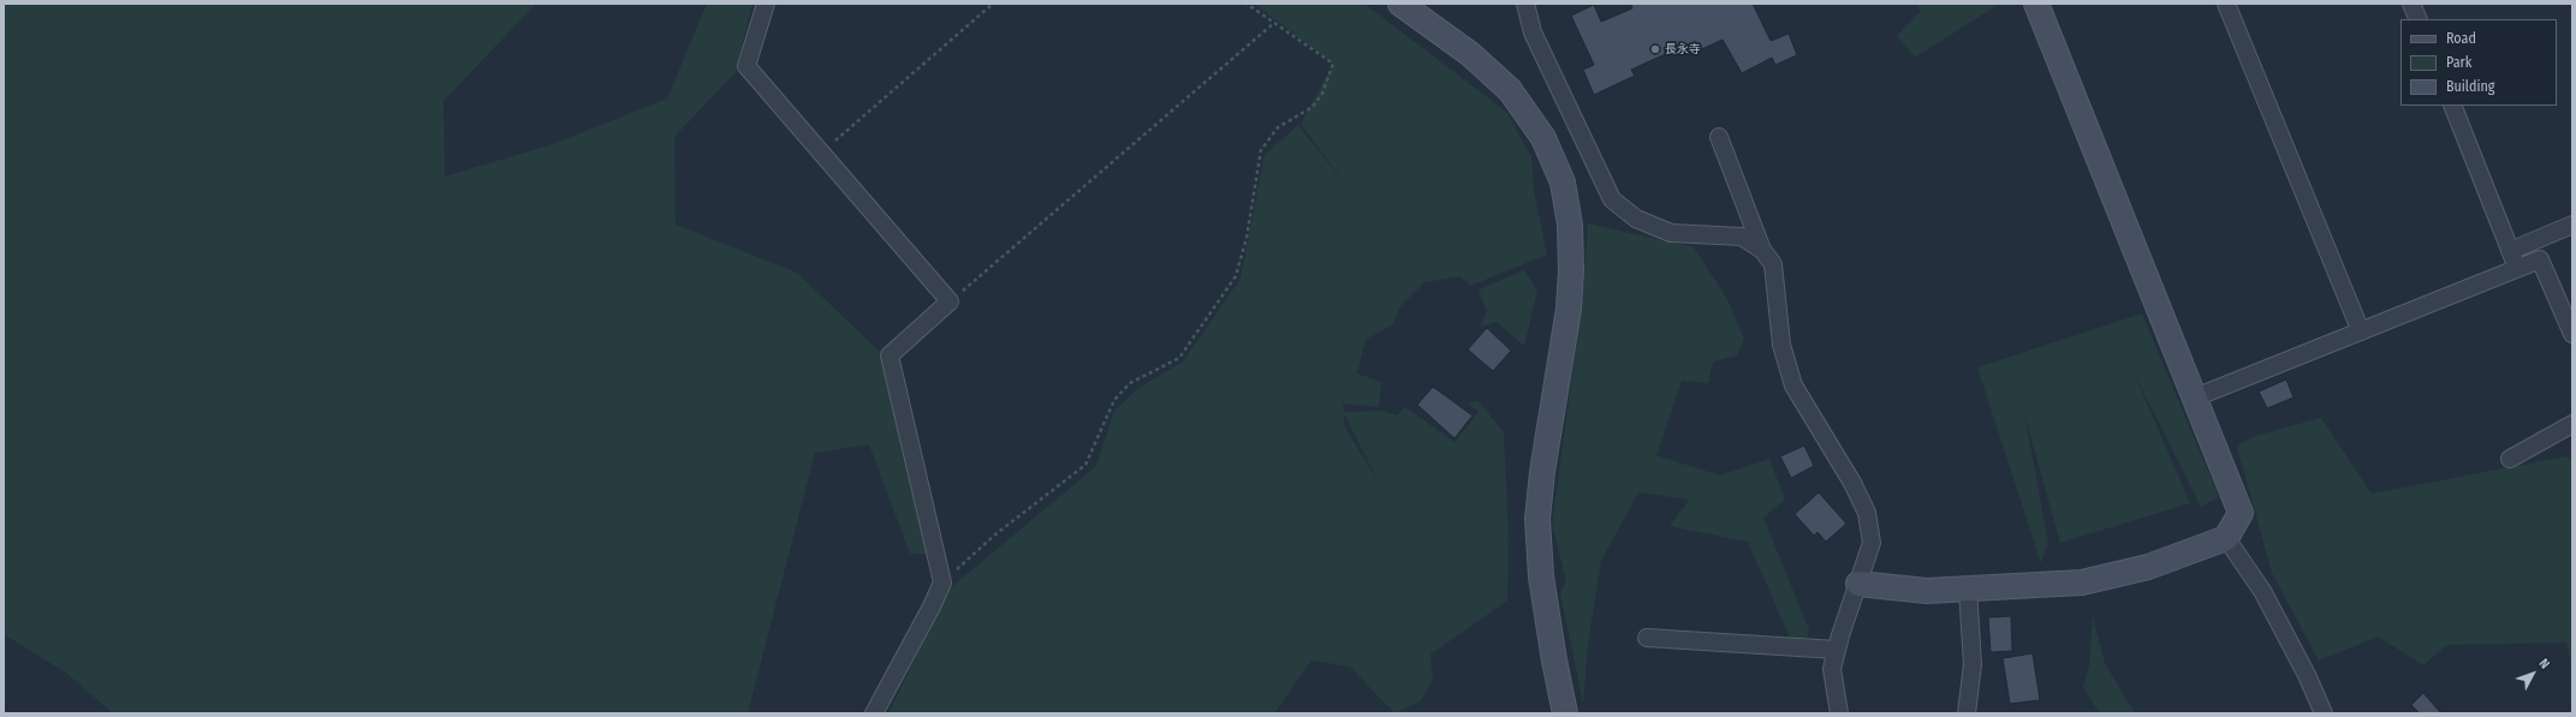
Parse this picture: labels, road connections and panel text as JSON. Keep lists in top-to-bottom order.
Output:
{
  "places": ["長永寺"],
  "legend": ["Road", "Park", "Building"],
  "north": "top right"
}
